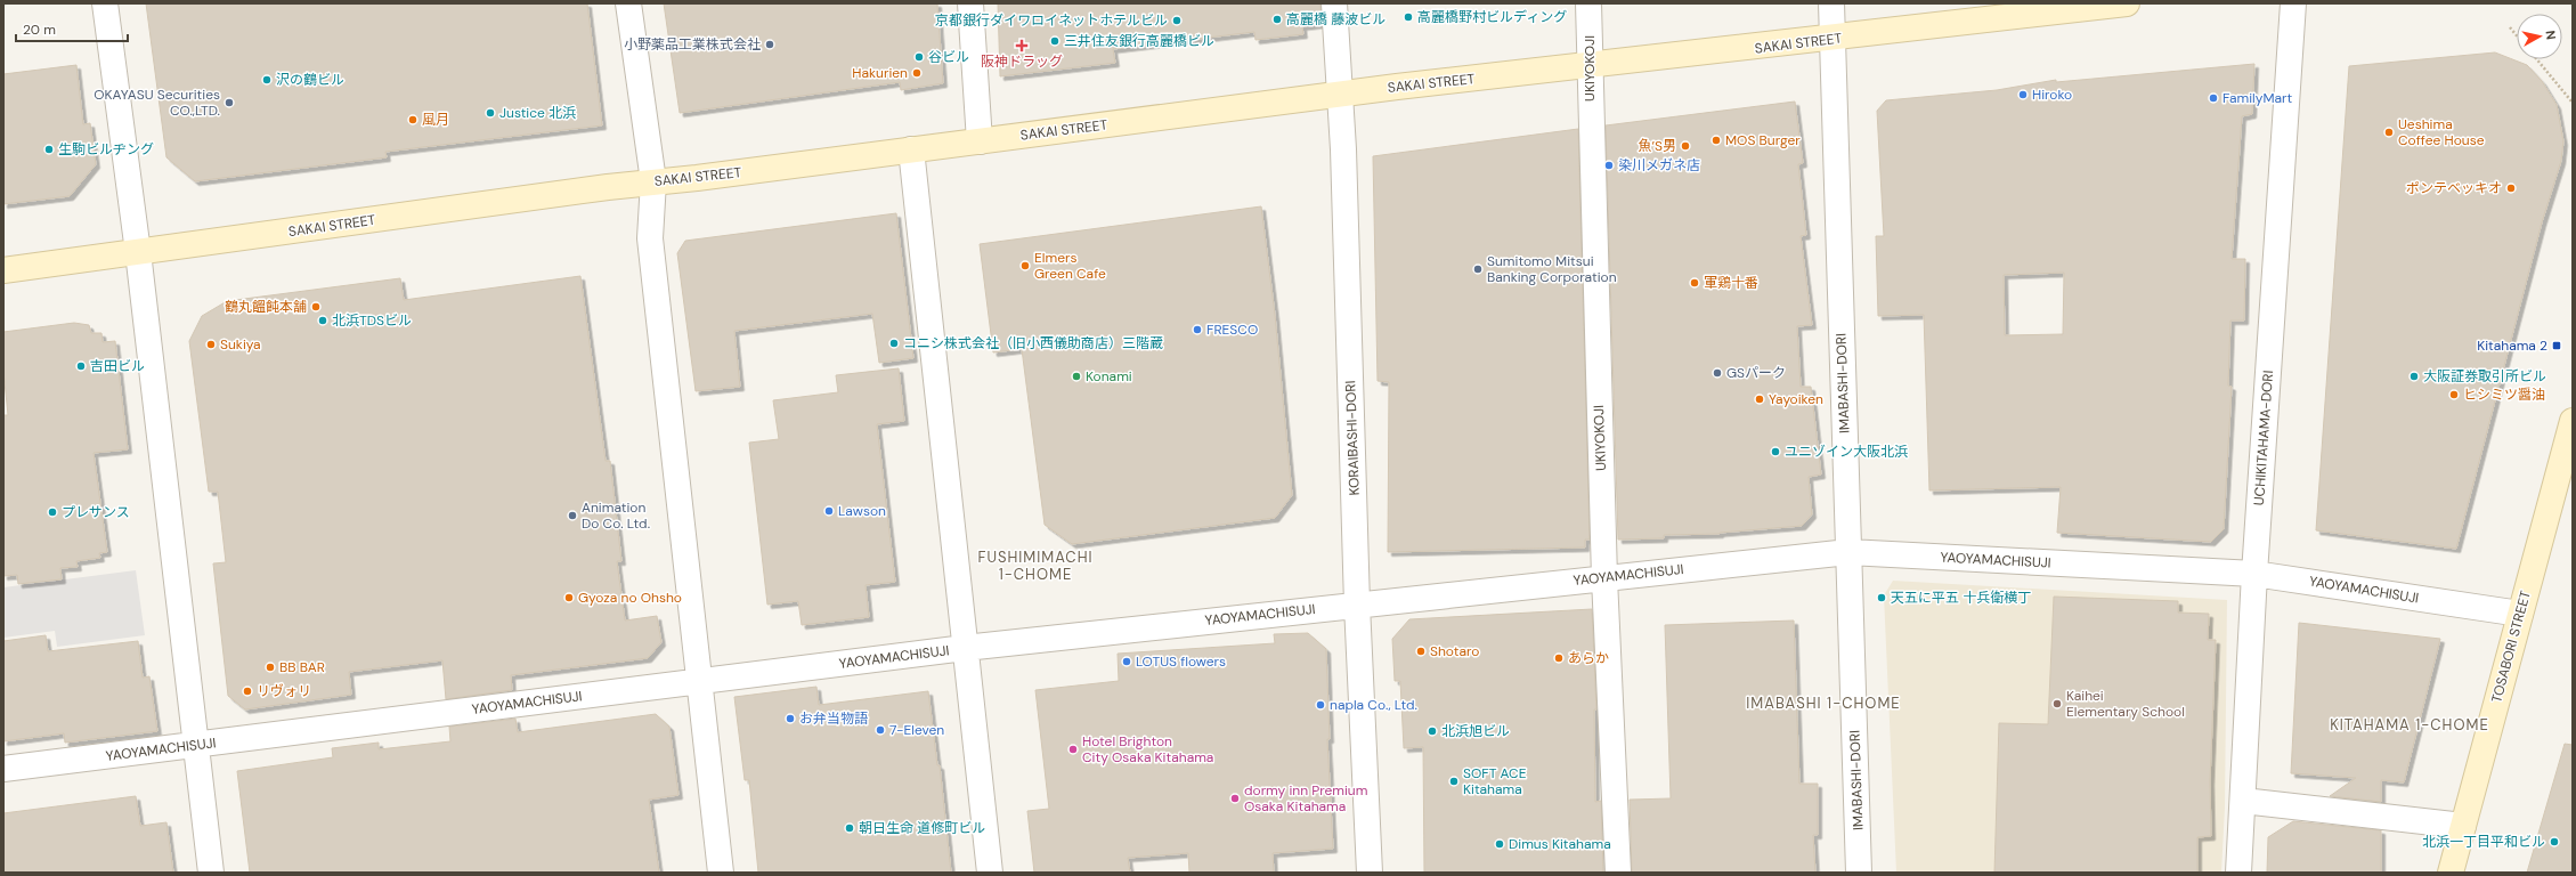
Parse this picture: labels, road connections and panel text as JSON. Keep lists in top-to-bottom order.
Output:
{
  "streets": {
    "main road": ["SAKAI STREET", "TOSABORI STREET"],
    "street": [
      "UKIYOKOJI",
      "IMABASHI-DORI",
      "KORAIBASHI-DORI",
      "UCHIKITAHAMA-DORI",
      "YAOYAMACHISUJI"
    ]
  },
  "crossings": [
    ["SAKAI STREET", "UKIYOKOJI"],
    ["SAKAI STREET", "IMABASHI-DORI"],
    ["SAKAI STREET", "KORAIBASHI-DORI"],
    ["UKIYOKOJI", "YAOYAMACHISUJI"],
    ["IMABASHI-DORI", "YAOYAMACHISUJI"],
    ["KORAIBASHI-DORI", "YAOYAMACHISUJI"],
    ["UCHIKITAHAMA-DORI", "YAOYAMACHISUJI"],
    ["YAOYAMACHISUJI", "TOSABORI STREET"]
  ],
  "districts": ["FUSHIMIMACHI 1-CHOME", "IMABASHI 1-CHOME", "KITAHAMA 1-CHOME"],
  "places": {
    "other": [
      "高麗橋野村ビルディング",
      "高麗橋 藤波ビル",
      "京都銀行ダイワロイネットホテルビル",
      "三井住友銀行高麗橋ビル",
      "小野薬品工業株式会社",
      "谷ビル",
      "Hakurien",
      "沢の鶴ビル",
      "Hiroko",
      "FamilyMart",
      "OKAYASU Securities CO.,LTD.",
      "Justice 北浜",
      "風月",
      "Ueshima Coffee House",
      "MOS Burger",
      "魚’S男",
      "生駒ビルヂング",
      "染川メガネ店",
      "ポンテベッキオ",
      "Elmers Green Cafe",
      "Sumitomo Mitsui Banking Corporation",
      "軍鶏十番",
      "鶴丸饂飩本舗",
      "北浜TDSビル",
      "FRESCO",
      "コニシ株式会社（旧小西儀助商店）三階蔵",
      "Sukiya",
      "吉田ビル",
      "GSパーク",
      "Konami",
      "大阪証券取引所ビル",
      "ヒシミツ醤油",
      "Yayoiken",
      "ユニゾイン大阪北浜",
      "Lawson",
      "プレサンス",
      "Animation Do Co. Ltd.",
      "Gyoza no Ohsho",
      "天五に平五 十兵衛横丁",
      "Shotaro",
      "あらか",
      "LOTUS flowers",
      "BB BAR",
      "リヴォリ",
      "Kaihei Elementary School",
      "napla Co., Ltd.",
      "お弁当物語",
      "7-Eleven",
      "北浜旭ビル",
      "Hotel Brighton City Osaka Kitahama",
      "SOFT ACE Kitahama",
      "dormy inn Premium Osaka Kitahama",
      "朝日生命 道修町ビル",
      "北浜一丁目平和ビル",
      "Dimus Kitahama"
    ],
    "health": ["阪神ドラッグ"],
    "transit": ["Kitahama 2"]
  },
  "scale_bar": "20 m",
  "north": "right"
}
